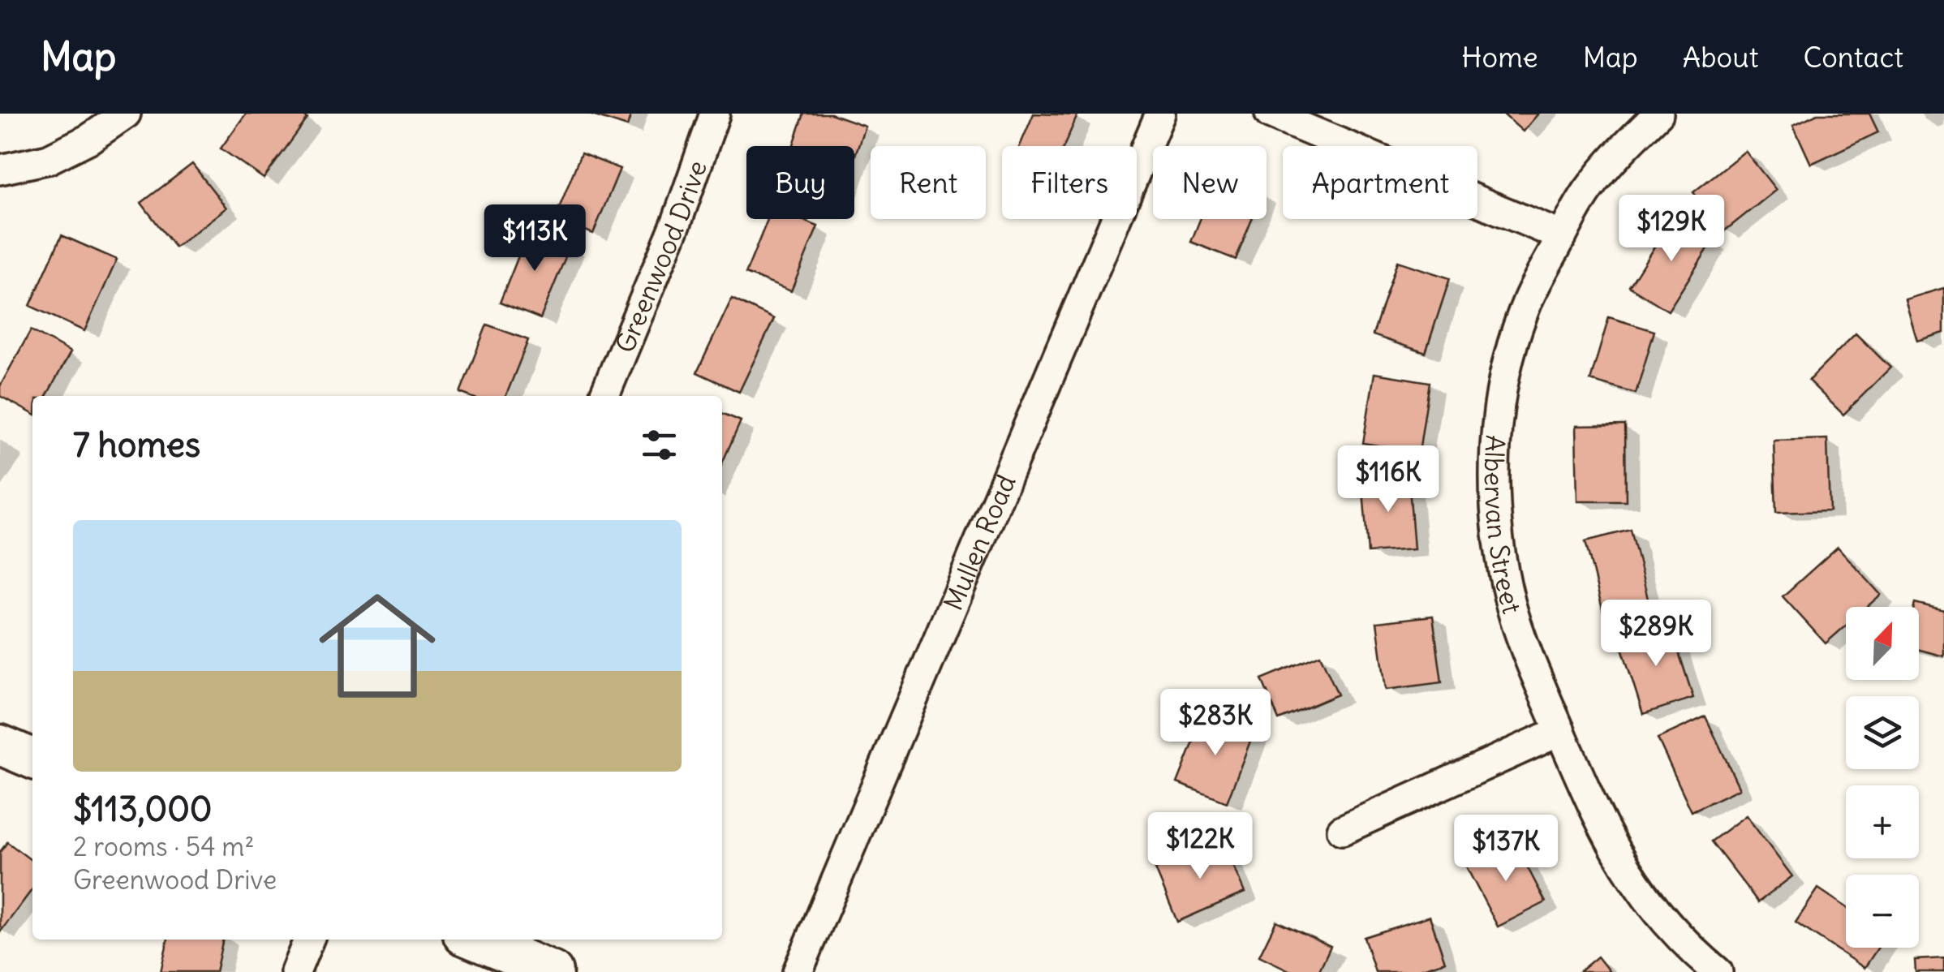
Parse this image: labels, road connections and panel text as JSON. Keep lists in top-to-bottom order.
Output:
{
  "streets": {
    "street": ["Greenwood Drive", "Albervan Street", "Mullen Road"]
  },
  "north": "top right",
  "page": {
    "header": "Map",
    "nav": [
      "Home",
      "Map",
      "About",
      "Contact"
    ],
    "chip": [
      "Buy",
      "Rent",
      "Filters",
      "New",
      "Apartment"
    ],
    "price": [
      "$129K",
      "$113K",
      "$116K",
      "$289K",
      "$283K",
      "$122K",
      "$137K"
    ],
    "heading": "7 homes",
    "list": [
      {
        "name": "$113,000",
        "note": "2 rooms · 54 m² · Greenwood Drive"
      }
    ],
    "map_buttons": ["+", "−"]
  }
}
